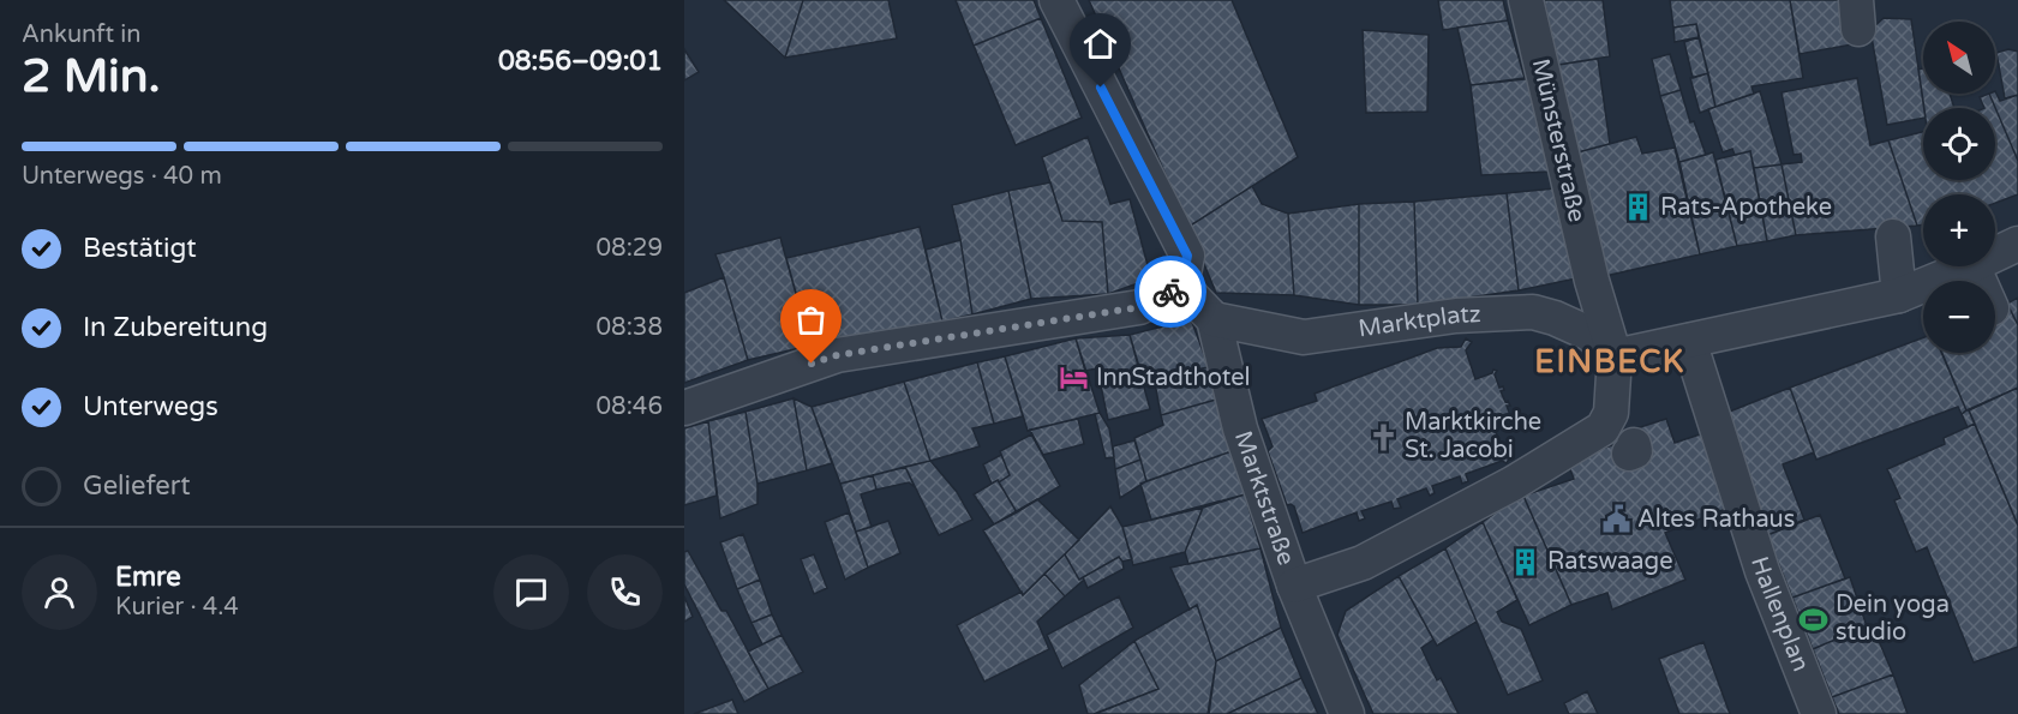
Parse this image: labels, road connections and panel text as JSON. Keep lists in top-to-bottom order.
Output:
{
  "streets": {
    "street": [
      "Münsterstraße",
      "Marktplatz",
      "Marktstraße",
      "Hallenplan"
    ]
  },
  "crossings": [
    ["Münsterstraße", "Marktplatz"],
    ["Marktplatz", "Marktstraße"]
  ],
  "districts": ["EINBECK"],
  "places": {
    "building": ["Rats-Apotheke", "Ratswaage"],
    "hotel": ["InnStadthotel"],
    "church": ["Marktkirche St. Jacobi"],
    "public building": ["Altes Rathaus"],
    "sports": ["Dein yoga studio"]
  },
  "north": "top left",
  "page": {
    "heading": ["2 Min.", "Ankunft in", "08:56–09:01"],
    "panel": ["Emre", "Kurier · 4.4"],
    "map_buttons": ["+", "−"],
    "bar": "Unterwegs · 40 m",
    "list": [
      ["Bestätigt", "08:29"],
      ["In Zubereitung", "08:38"],
      ["Unterwegs", "08:46"],
      "Geliefert"
    ]
  }
}
